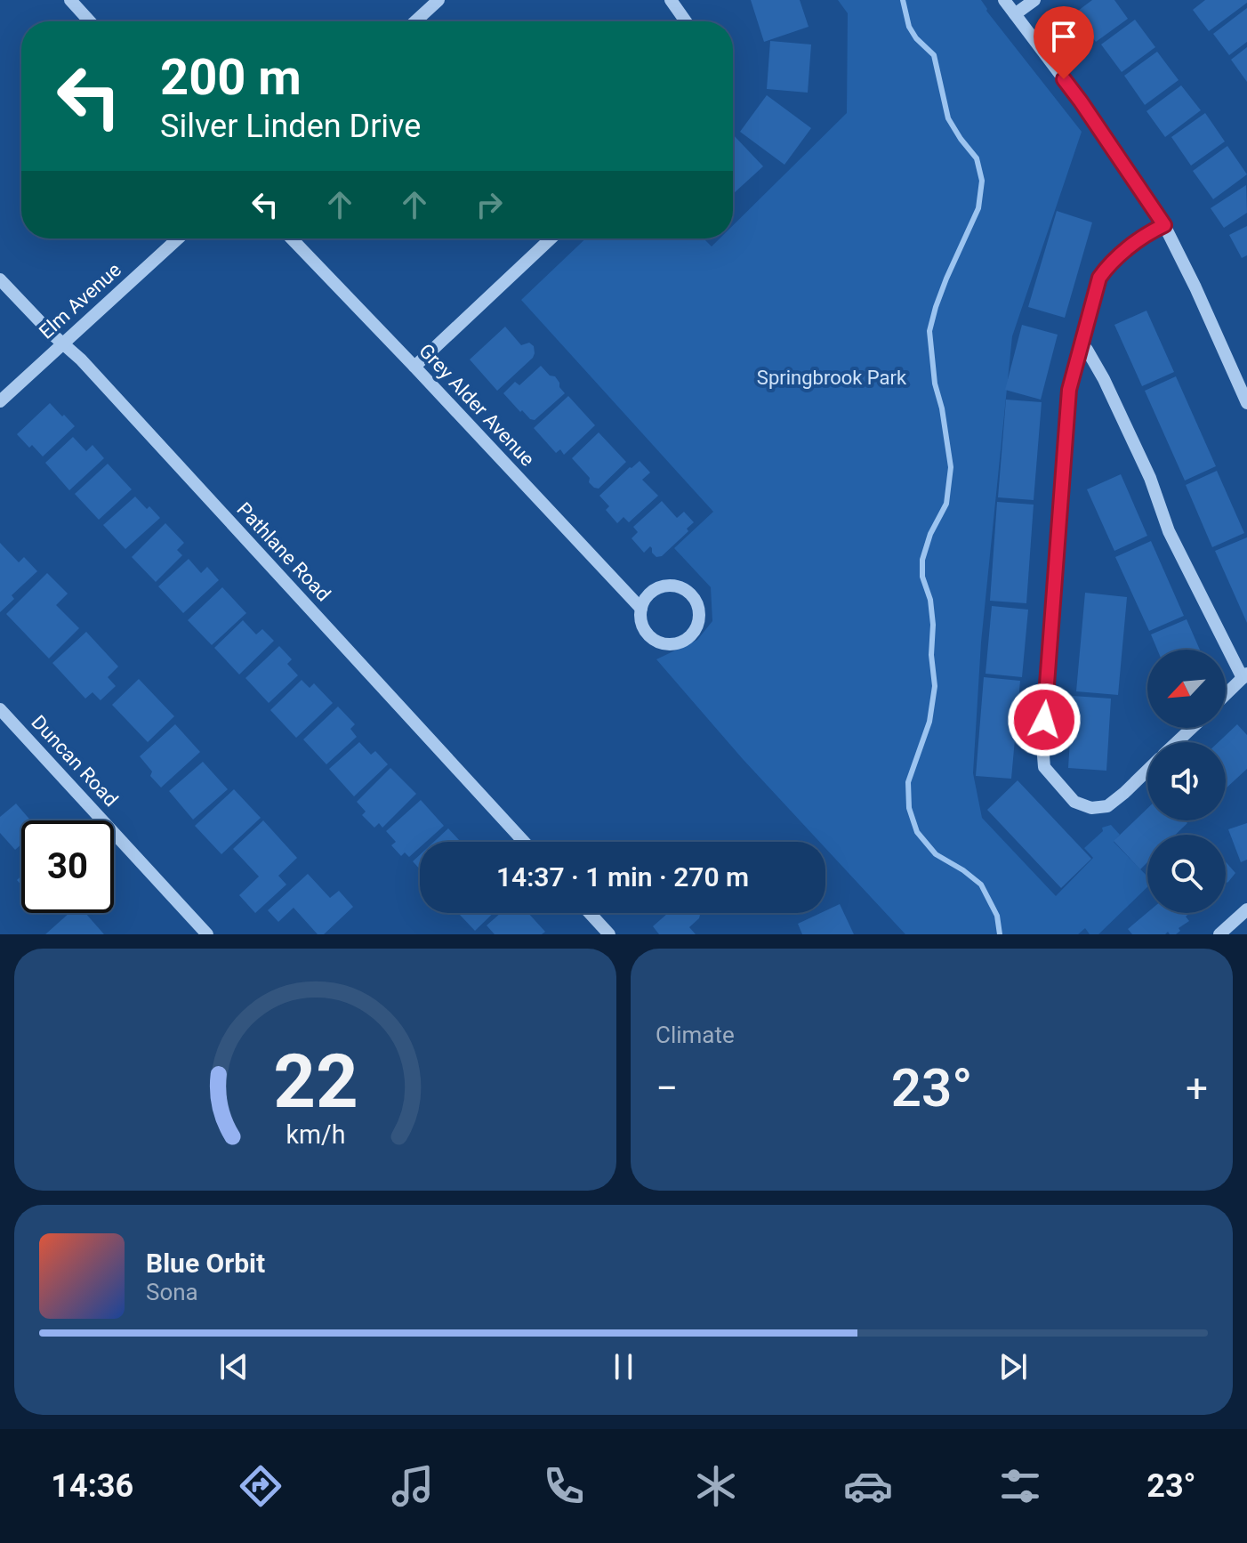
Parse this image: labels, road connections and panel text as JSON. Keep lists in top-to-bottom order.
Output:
{
  "streets": {
    "street": [
      "Elm Avenue",
      "Grey Alder Avenue",
      "Pathlane Road",
      "Duncan Road"
    ]
  },
  "crossings": [
    ["Elm Avenue", "Pathlane Road"]
  ],
  "parks": ["Springbrook Park"],
  "north": "bottom left",
  "page": {
    "turn": ["200 m", "Silver Linden Drive"],
    "limit": "30",
    "trip": "14:37 · 1 min · 270 m",
    "tile": "Climate",
    "heat": ["−", "23°", "+"],
    "song": ["Blue Orbit", "Sona"],
    "tabs": ["14:36", "23°"],
    "gauge": ["22", "km/h"]
  }
}
